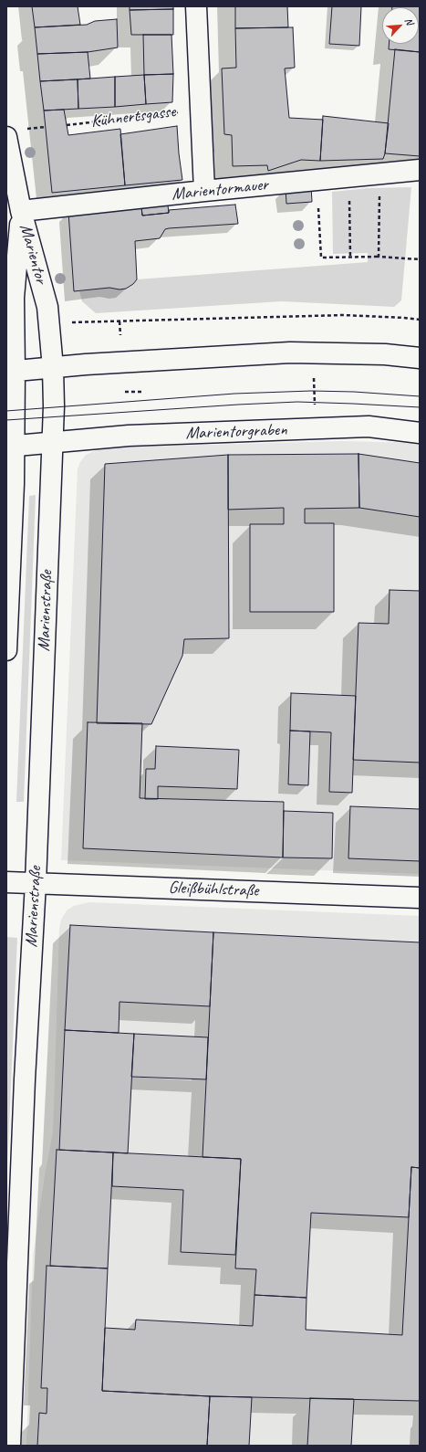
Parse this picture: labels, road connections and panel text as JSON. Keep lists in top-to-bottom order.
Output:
{
  "streets": {
    "main road": [
      "Kühnertsgasse",
      "Marientormauer",
      "Marientor",
      "Marientorgraben",
      "Marienstraße",
      "Gleißbühlstraße"
    ]
  },
  "crossings": [
    ["Kühnertsgasse", "Marientormauer"],
    ["Marientormauer", "Marientor"],
    ["Marientor", "Marienstraße"],
    ["Marientorgraben", "Marienstraße"],
    ["Marienstraße", "Gleißbühlstraße"]
  ],
  "north": "top right"
}
